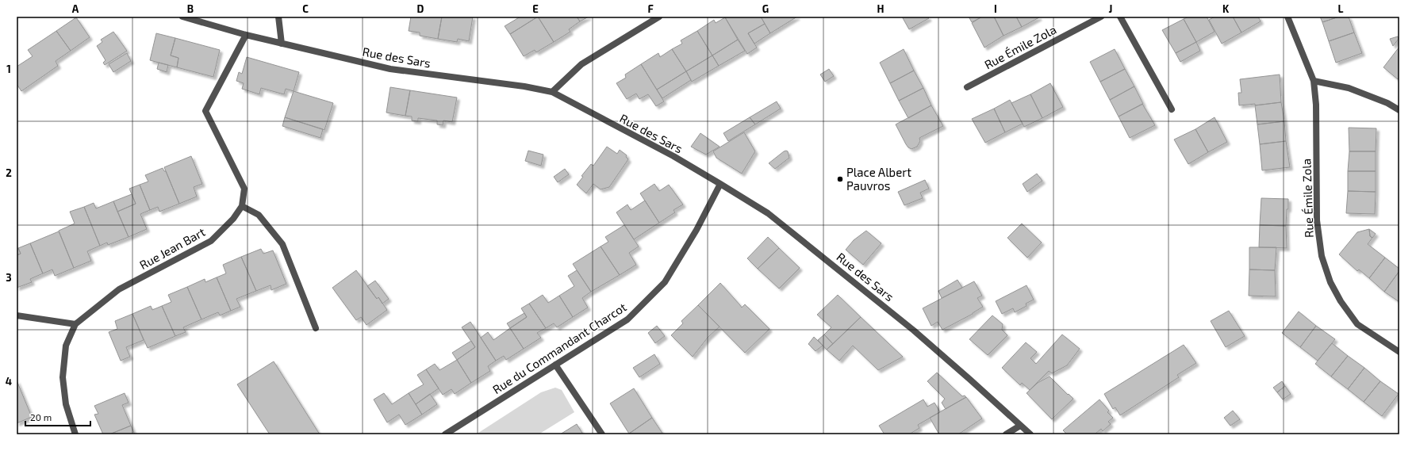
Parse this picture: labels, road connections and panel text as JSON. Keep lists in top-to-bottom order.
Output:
{
  "streets": {
    "street": [
      "Rue Émile Zola",
      "Rue des Sars",
      "Rue Jean Bart",
      "Rue du Commandant Charcot"
    ]
  },
  "crossings": [
    ["Rue des Sars", "Rue Jean Bart"],
    ["Rue des Sars", "Rue du Commandant Charcot"]
  ],
  "places": ["Place Albert Pauvros"],
  "scale_bar": "20 m",
  "grid": {
    "columns": [
      "A",
      "B",
      "C",
      "D",
      "E",
      "F",
      "G",
      "H",
      "I",
      "J",
      "K",
      "L"
    ],
    "rows": [
      "1",
      "2",
      "3",
      "4"
    ]
  }
}
